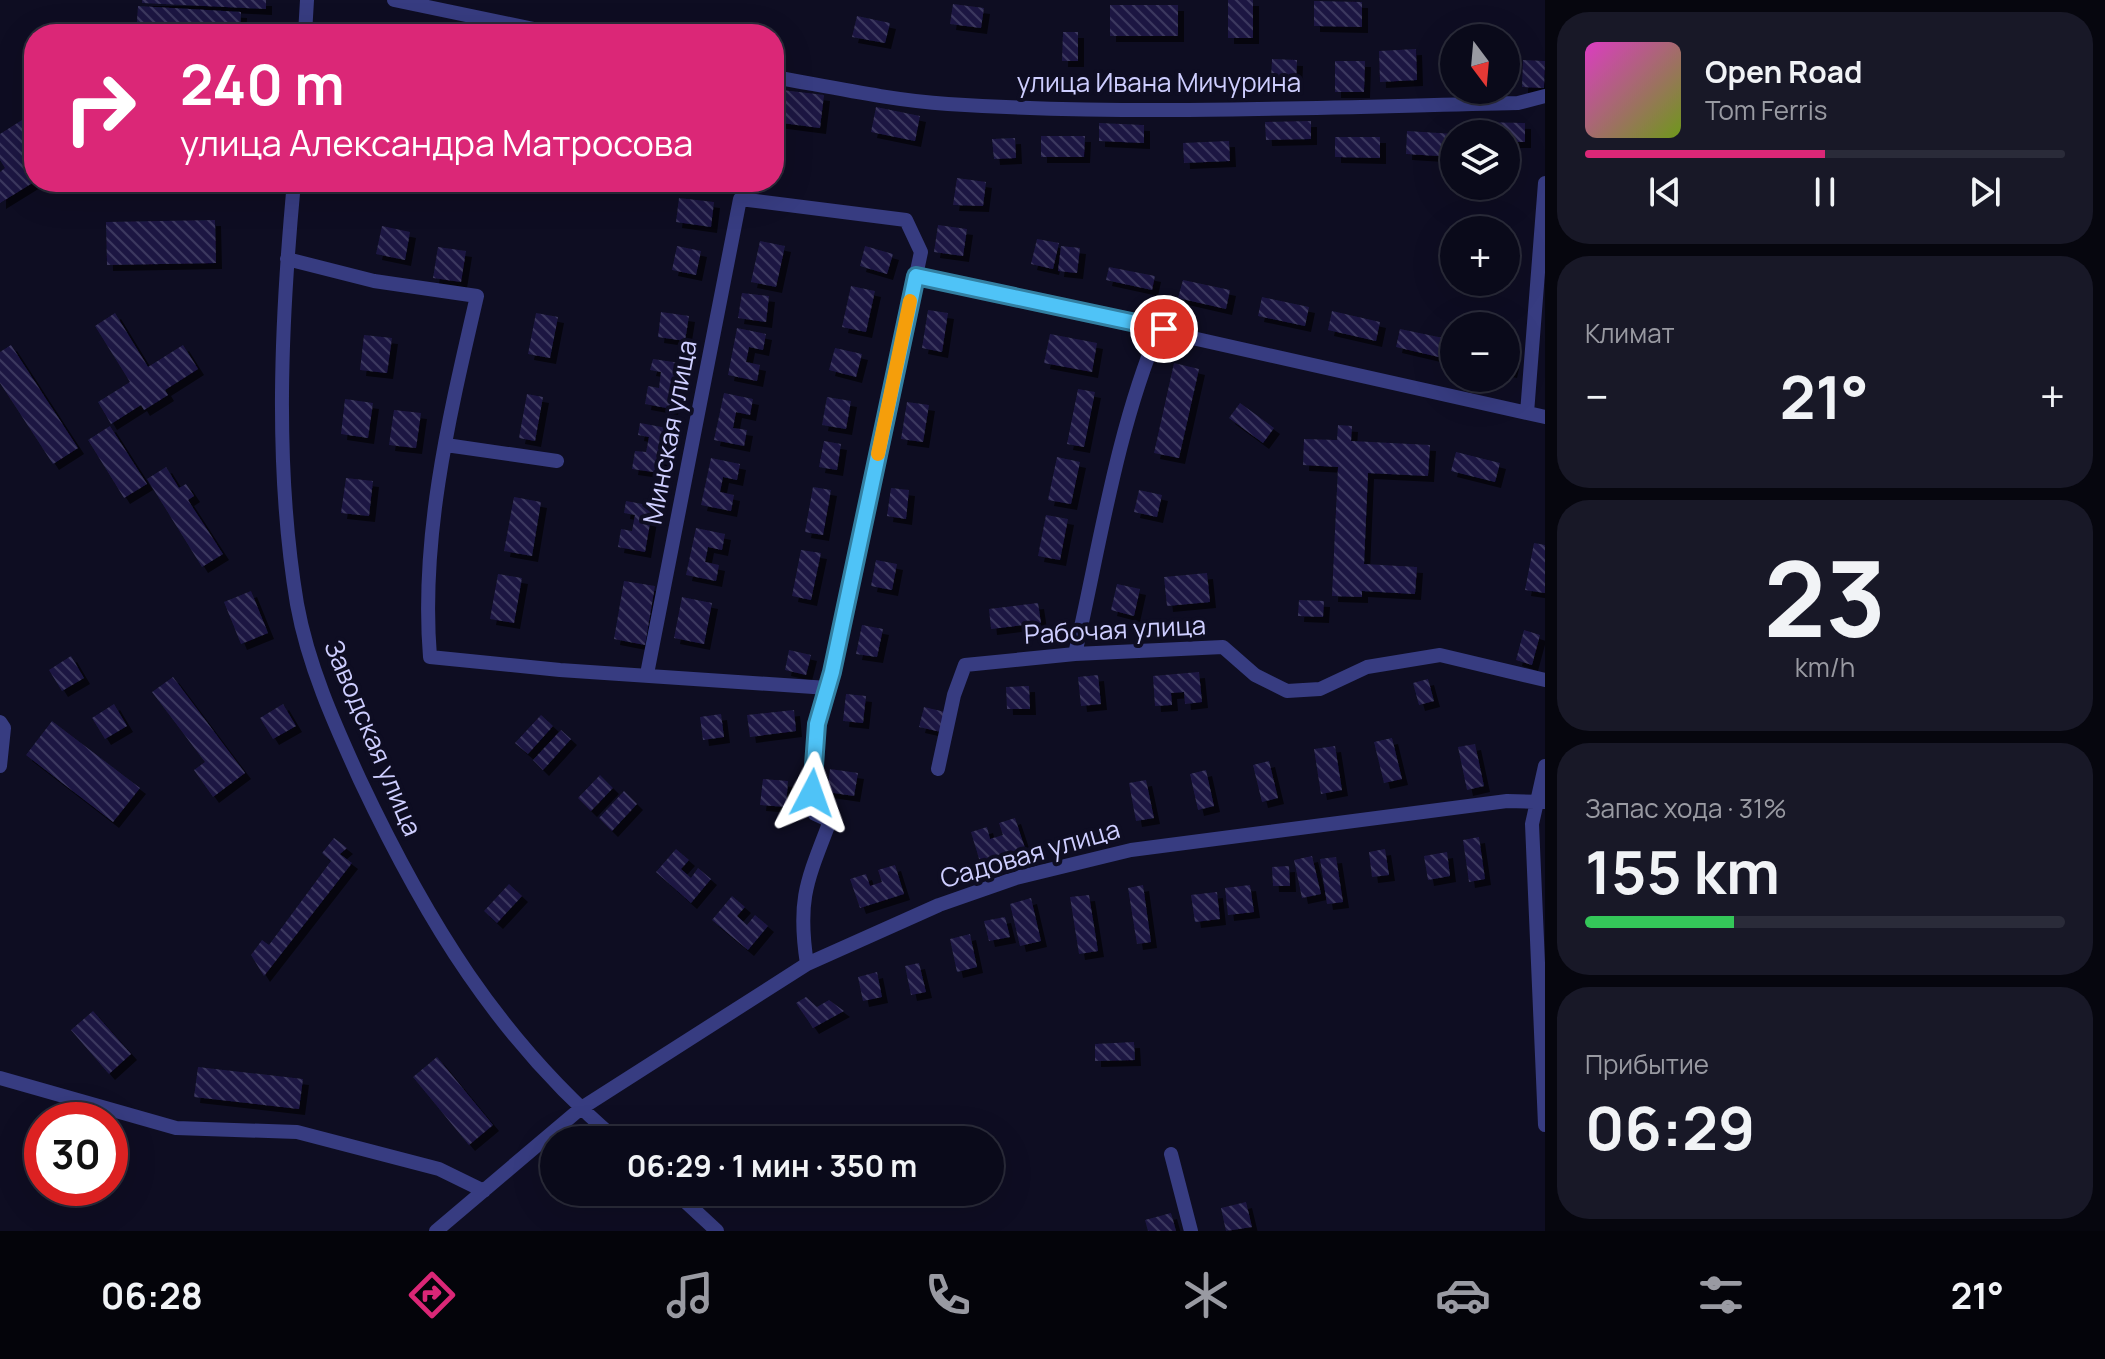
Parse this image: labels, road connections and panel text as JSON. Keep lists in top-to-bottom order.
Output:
{
  "streets": {
    "street": [
      "улица Ивана Мичурина",
      "Минская улица",
      "Рабочая улица",
      "Заводская улица",
      "Садовая улица"
    ]
  },
  "crossings": [
    ["Заводская улица", "Садовая улица"]
  ],
  "north": "bottom",
  "page": {
    "map_buttons": ["+", "−"],
    "turn": ["240 m", "улица Александра Матросова"],
    "song": ["Open Road", "Tom Ferris"],
    "tile": [
      "Климат",
      ["23", "km/h"],
      ["Запас хода · 31%", "155 km"],
      ["Прибытие", "06:29"]
    ],
    "heat": ["−", "21°", "+"],
    "limit": "30",
    "trip": "06:29 · 1 мин · 350 m",
    "tabs": ["06:28", "21°"]
  }
}
